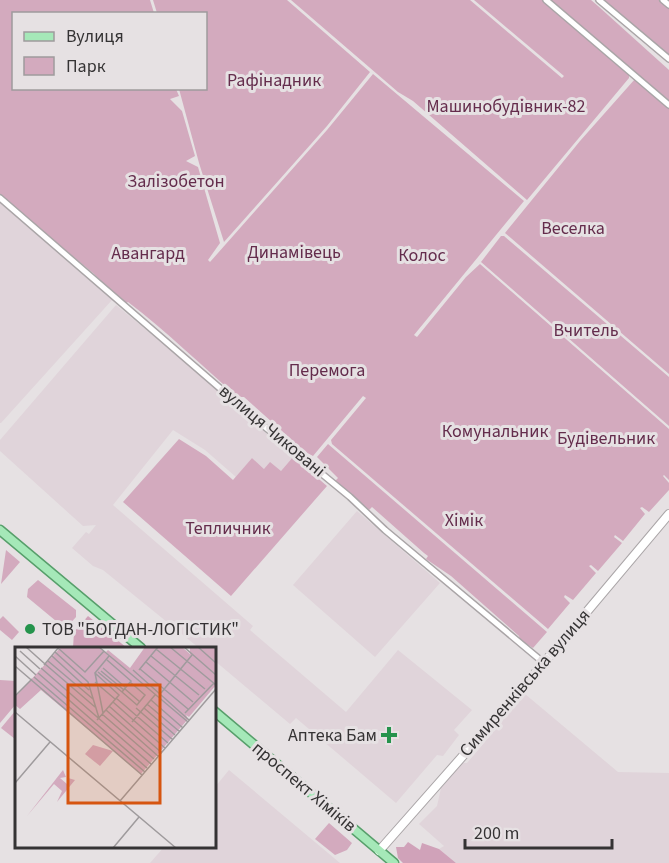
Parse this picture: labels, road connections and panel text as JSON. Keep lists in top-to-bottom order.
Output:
{
  "streets": {
    "main road": ["Симиренківська вулиця", "проспект Хіміків"],
    "street": ["вулиця Чиковані"]
  },
  "crossings": [
    ["вулиця Чиковані", "Симиренківська вулиця"],
    ["Симиренківська вулиця", "проспект Хіміків"]
  ],
  "parks": [
    "Рафінадник",
    "Машинобудівник-82",
    "Залізобетон",
    "Веселка",
    "Динамівець",
    "Авангард",
    "Колос",
    "Вчитель",
    "Перемога",
    "Комунальник",
    "Будівельник",
    "Хімік",
    "Тепличник"
  ],
  "places": {
    "other": ["ТОВ \"БОГДАН-ЛОГІСТИК\""],
    "health": ["Аптека Бам"]
  },
  "legend": ["Вулиця", "Парк"],
  "scale_bar": "200 m"
}
